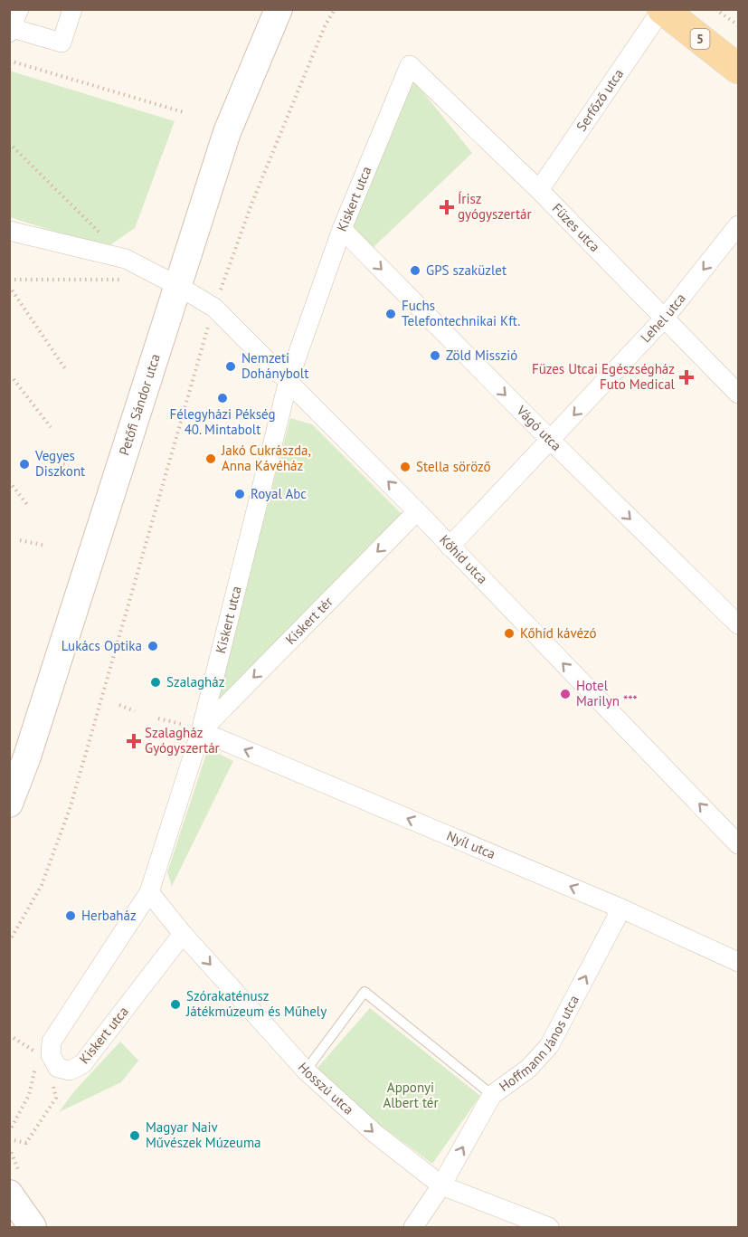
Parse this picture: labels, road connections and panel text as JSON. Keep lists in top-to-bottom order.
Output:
{
  "streets": {
    "main road": ["5"],
    "street": [
      "Serfőző utca",
      "Kiskert utca",
      "Füzes utca",
      "Lehel utca",
      "Petőfi Sándor utca",
      "Vágó utca",
      "Kőhíd utca",
      "Kiskert tér",
      "Nyíl utca",
      "Hoffmann János utca",
      "Hosszú utca"
    ]
  },
  "crossings": [
    ["5", "Serfőző utca"],
    ["Serfőző utca", "Füzes utca"],
    ["Kiskert utca", "Füzes utca"],
    ["Kiskert utca", "Vágó utca"],
    ["Kiskert utca", "Kőhíd utca"],
    ["Kiskert utca", "Kiskert tér"],
    ["Kiskert utca", "Nyíl utca"],
    ["Kiskert utca", "Hosszú utca"],
    ["Füzes utca", "Lehel utca"],
    ["Lehel utca", "Vágó utca"],
    ["Lehel utca", "Kőhíd utca"],
    ["Petőfi Sándor utca", "Kőhíd utca"],
    ["Kőhíd utca", "Kiskert tér"],
    ["Kiskert tér", "Nyíl utca"],
    ["Nyíl utca", "Hoffmann János utca"],
    ["Hoffmann János utca", "Hosszú utca"]
  ],
  "one_way": [
    "Lehel utca",
    "Vágó utca",
    "Kőhíd utca",
    "Kiskert tér",
    "Nyíl utca",
    "Hoffmann János utca",
    "Hosszú utca"
  ],
  "parks": ["Apponyi Albert tér"],
  "places": {
    "health": ["Írisz gyógyszertár", "Füzes Utcai Egészségház Futo Medical", "Szalagház Gyógyszertár"],
    "other": [
      "GPS szaküzlet",
      "Fuchs Telefontechnikai Kft.",
      "Zöld Misszió",
      "Nemzeti Dohánybolt",
      "Félegyházi Pékség 40. Mintabolt",
      "Jakó Cukrászda, Anna Kávéház",
      "Vegyes Diszkont",
      "Stella söröző",
      "Royal Abc",
      "Kőhíd kávézó",
      "Lukács Optika",
      "Szalagház",
      "Hotel Marilyn ***",
      "Herbaház",
      "Szórakaténusz Játékmúzeum és Műhely",
      "Magyar Naiv Művészek Múzeuma"
    ]
  }
}
